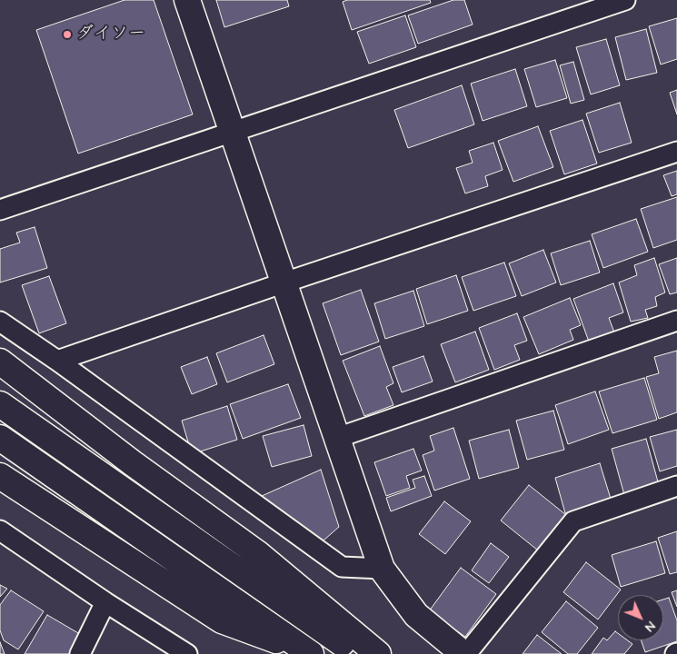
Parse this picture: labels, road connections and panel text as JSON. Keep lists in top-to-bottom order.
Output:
{
  "places": ["ダイソー"],
  "north": "bottom right"
}
